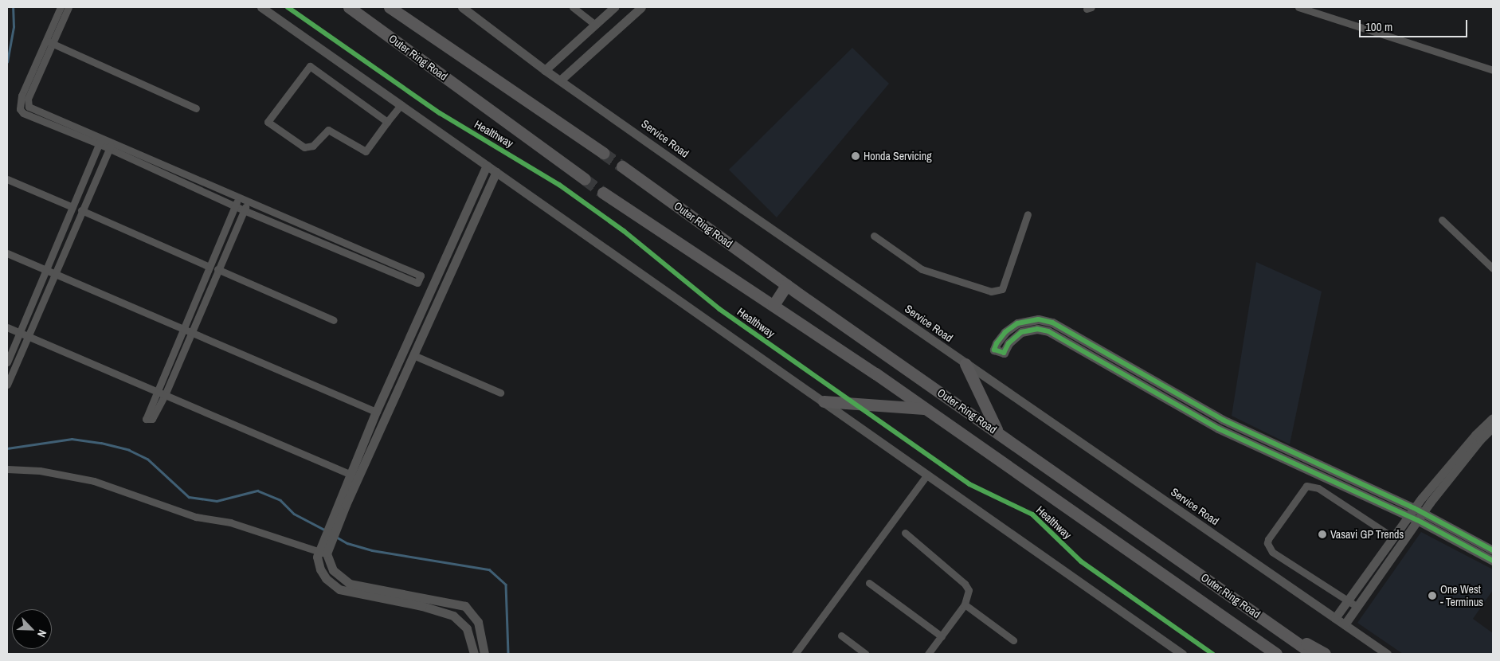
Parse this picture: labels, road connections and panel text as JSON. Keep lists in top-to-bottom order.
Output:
{
  "streets": {
    "highway": ["Outer Ring Road"],
    "main road": ["Service Road"],
    "cycle path": ["Healthway"]
  },
  "places": ["Honda Servicing", "Vasavi GP Trends", "One West - Terminus"],
  "scale_bar": "100 m",
  "north": "bottom right"
}
